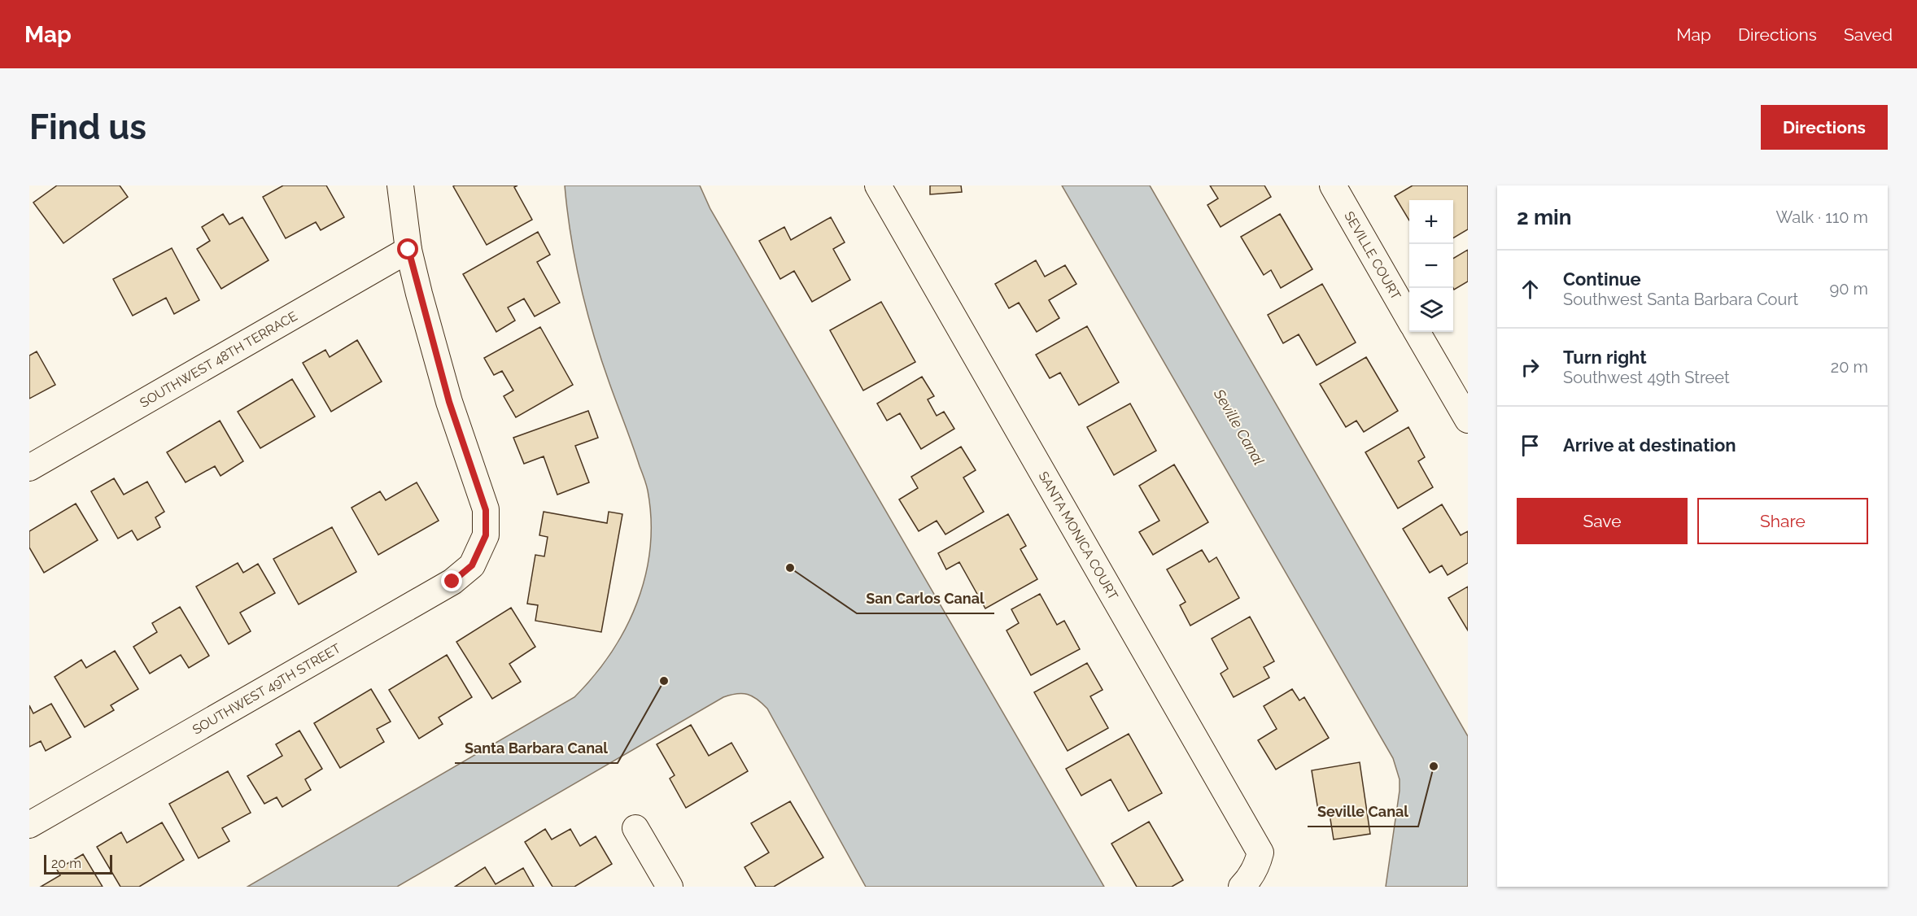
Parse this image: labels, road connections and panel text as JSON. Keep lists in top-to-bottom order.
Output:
{
  "streets": {
    "street": [
      "SEVILLE COURT",
      "SOUTHWEST 48TH TERRACE",
      "SANTA MONICA COURT",
      "SOUTHWEST 49TH STREET"
    ]
  },
  "crossings": [
    ["SOUTHWEST 48TH TERRACE", "SOUTHWEST 49TH STREET"]
  ],
  "water": ["Seville Canal"],
  "places": ["San Carlos Canal", "Santa Barbara Canal", "Seville Canal"],
  "scale_bar": "20 m",
  "page": {
    "header": "Map",
    "nav": ["Map", "Directions", "Saved"],
    "buttons": [
      "Directions",
      ["Save", "Share"]
    ],
    "title": "Find us",
    "heading": ["2 min", "Walk · 110 m"],
    "map_buttons": ["+", "−"],
    "list": [
      ["Continue", "Southwest Santa Barbara Court", "90 m"],
      ["Turn right", "Southwest 49th Street", "20 m"],
      "Arrive at destination"
    ],
    "scale": "20 m"
  }
}
